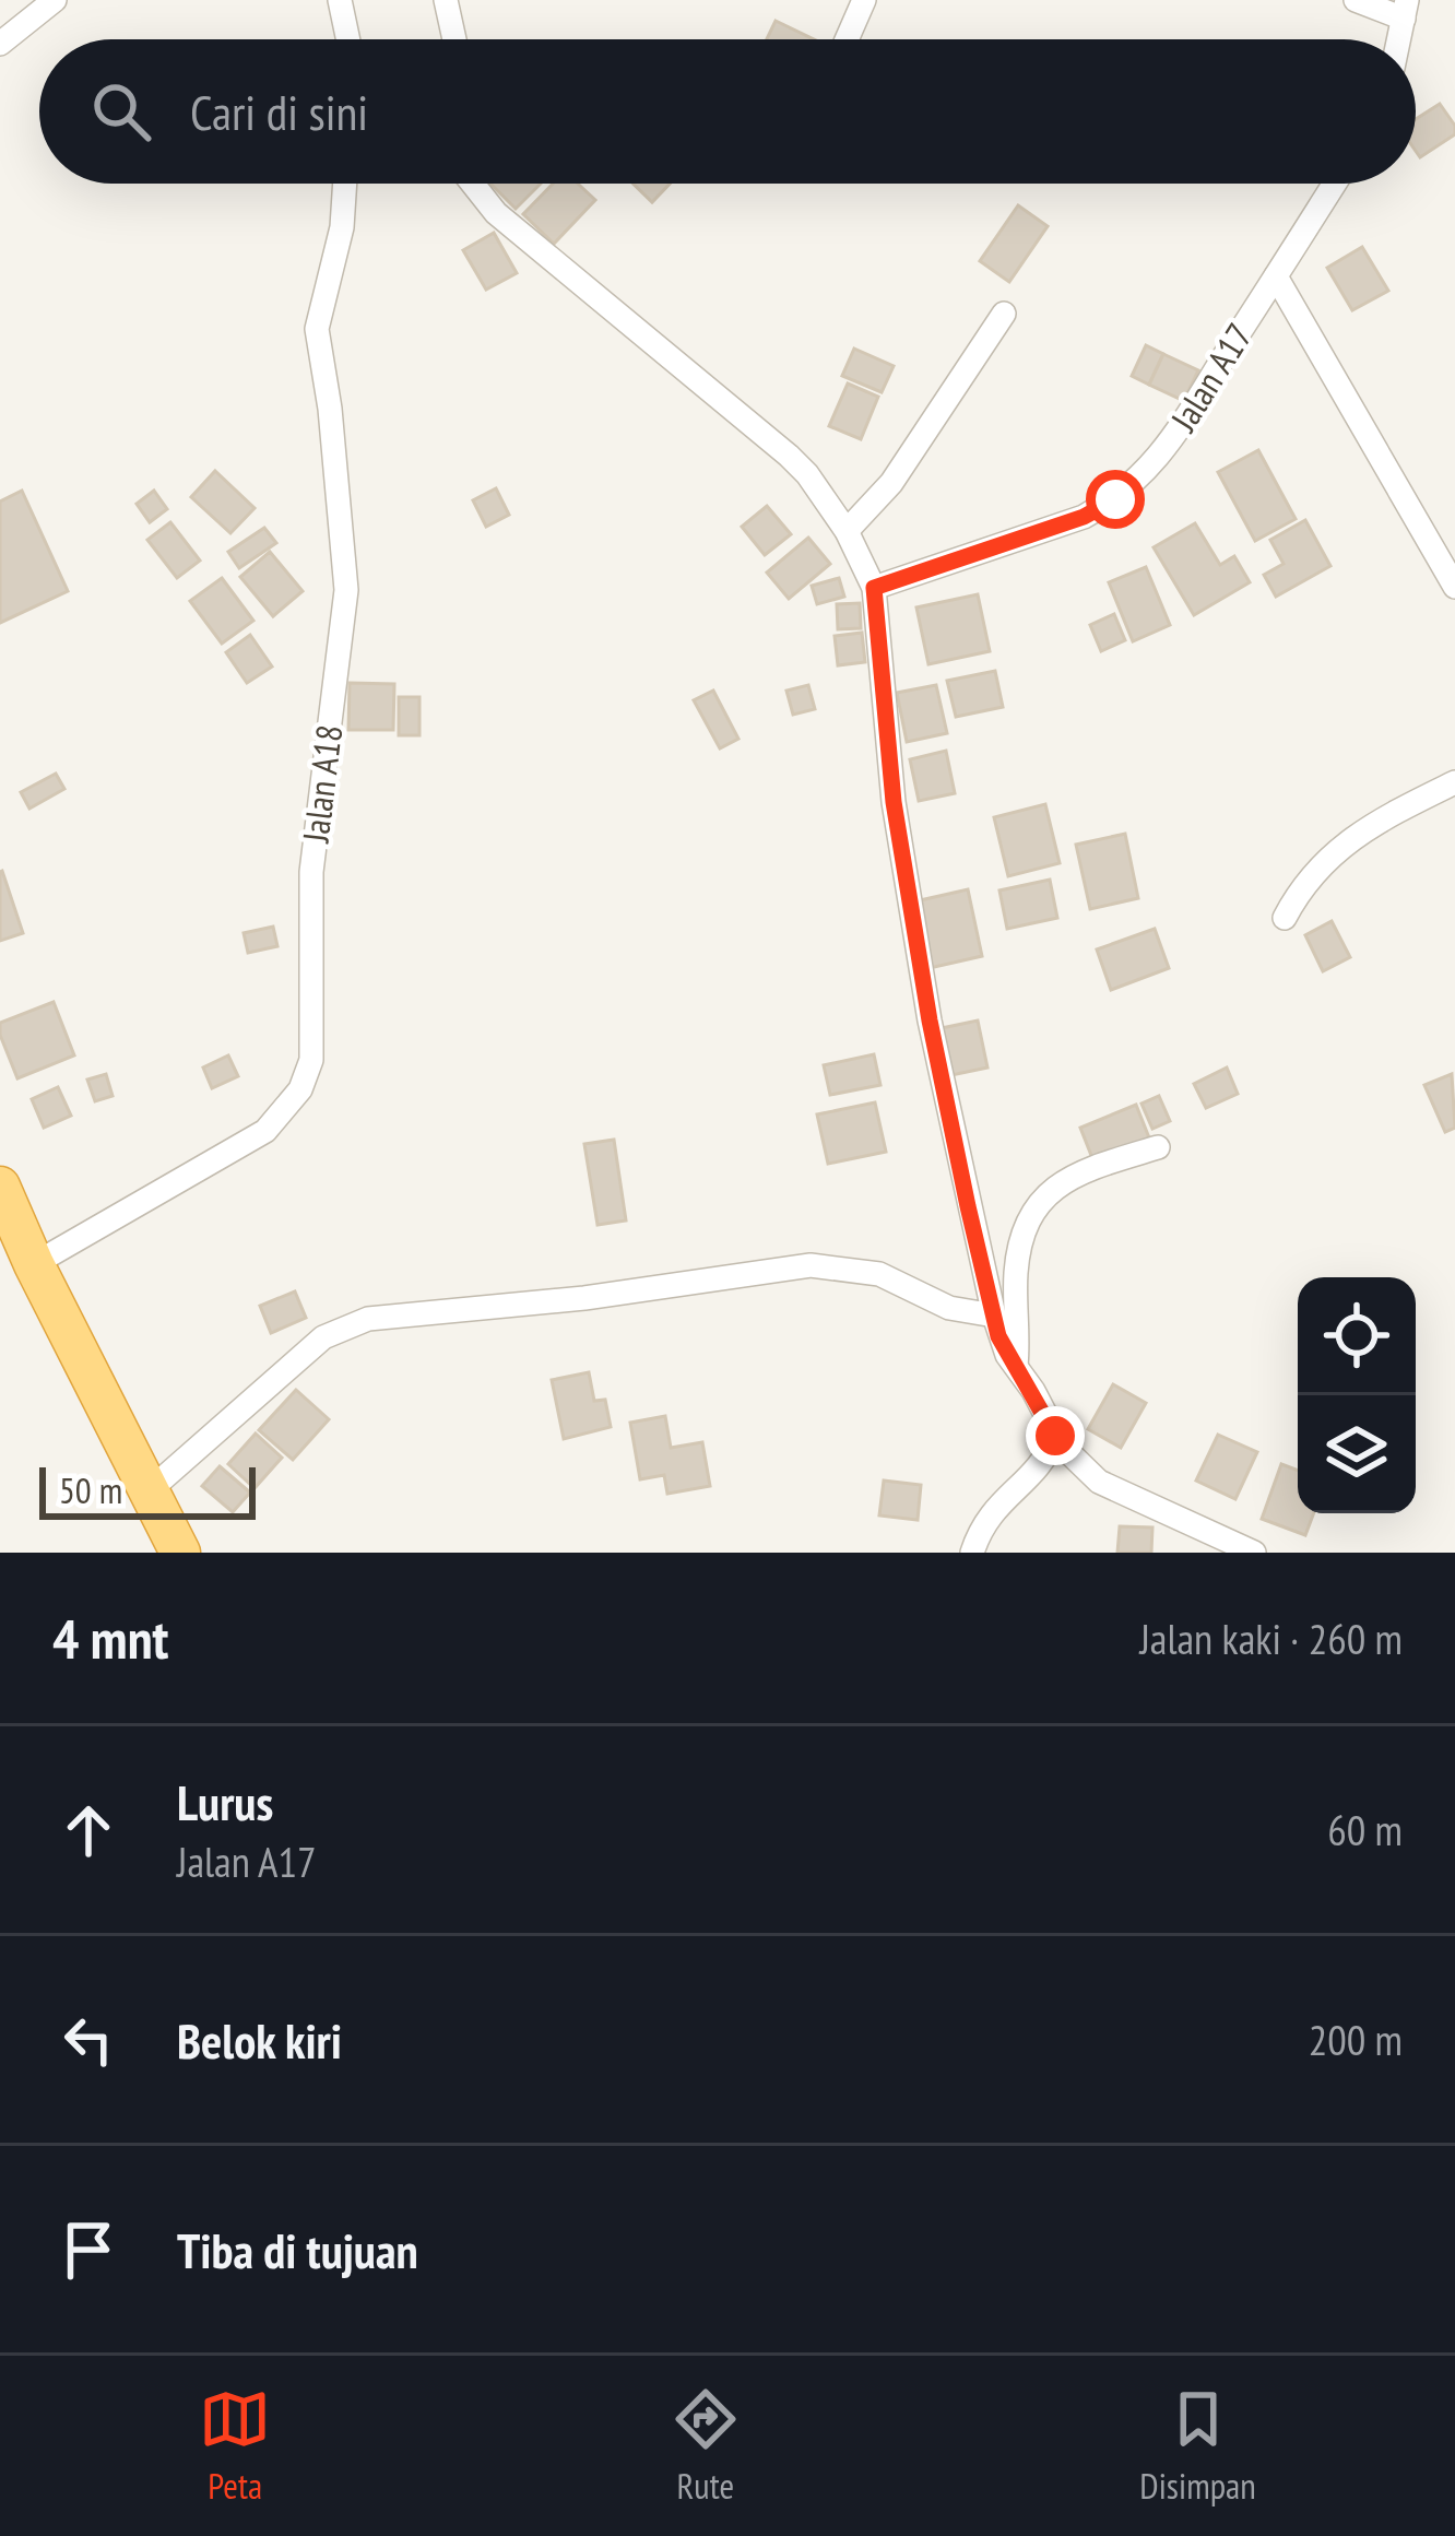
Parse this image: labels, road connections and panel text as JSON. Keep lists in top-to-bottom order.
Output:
{
  "streets": {
    "street": ["Jalan A17", "Jalan A18"]
  },
  "scale_bar": "50 m",
  "page": {
    "search": "Cari di sini",
    "scale": "50 m",
    "heading": ["4 mnt", "Jalan kaki · 260 m"],
    "list": [
      ["Lurus", "Jalan A17", "60 m"],
      ["Belok kiri", "200 m"],
      "Tiba di tujuan"
    ],
    "nav": ["Peta", "Rute", "Disimpan"]
  }
}
